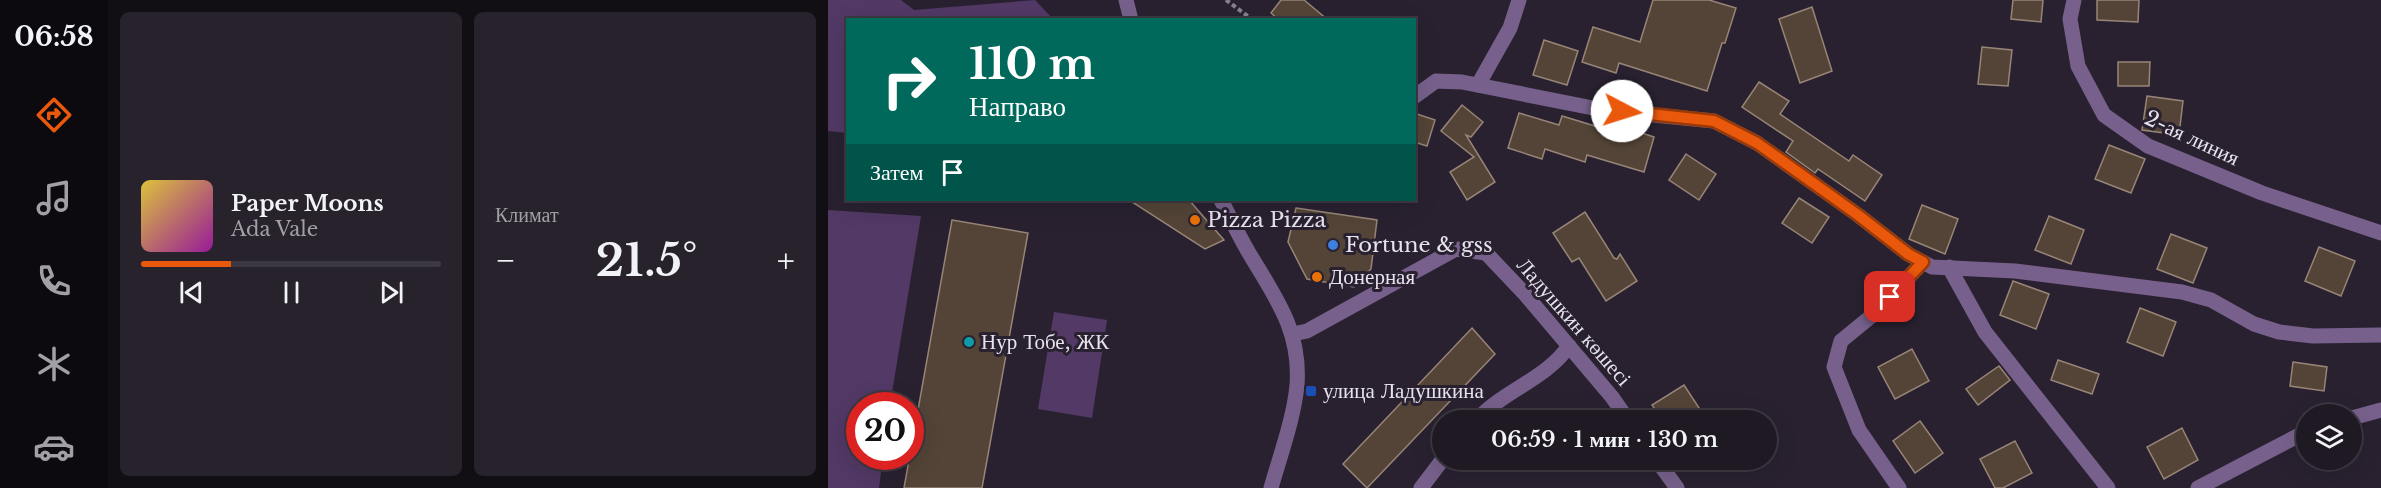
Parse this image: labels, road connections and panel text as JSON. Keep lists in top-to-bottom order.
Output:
{
  "streets": {
    "street": ["2-ая линия", "Ладушкин көшесі"]
  },
  "places": {
    "other": [
      "Pizza Pizza",
      "Fortune & gss",
      "Донерная",
      "Нур Тобе, ЖК"
    ],
    "transit": ["улица Ладушкина"]
  },
  "page": {
    "tabs": "06:58",
    "tile": "Климат",
    "turn": ["110 m", "Направо"],
    "then": "Затем",
    "song": ["Paper Moons", "Ada Vale"],
    "heat": ["−", "21.5°", "+"],
    "limit": "20",
    "trip": "06:59 · 1 мин · 130 m"
  }
}
